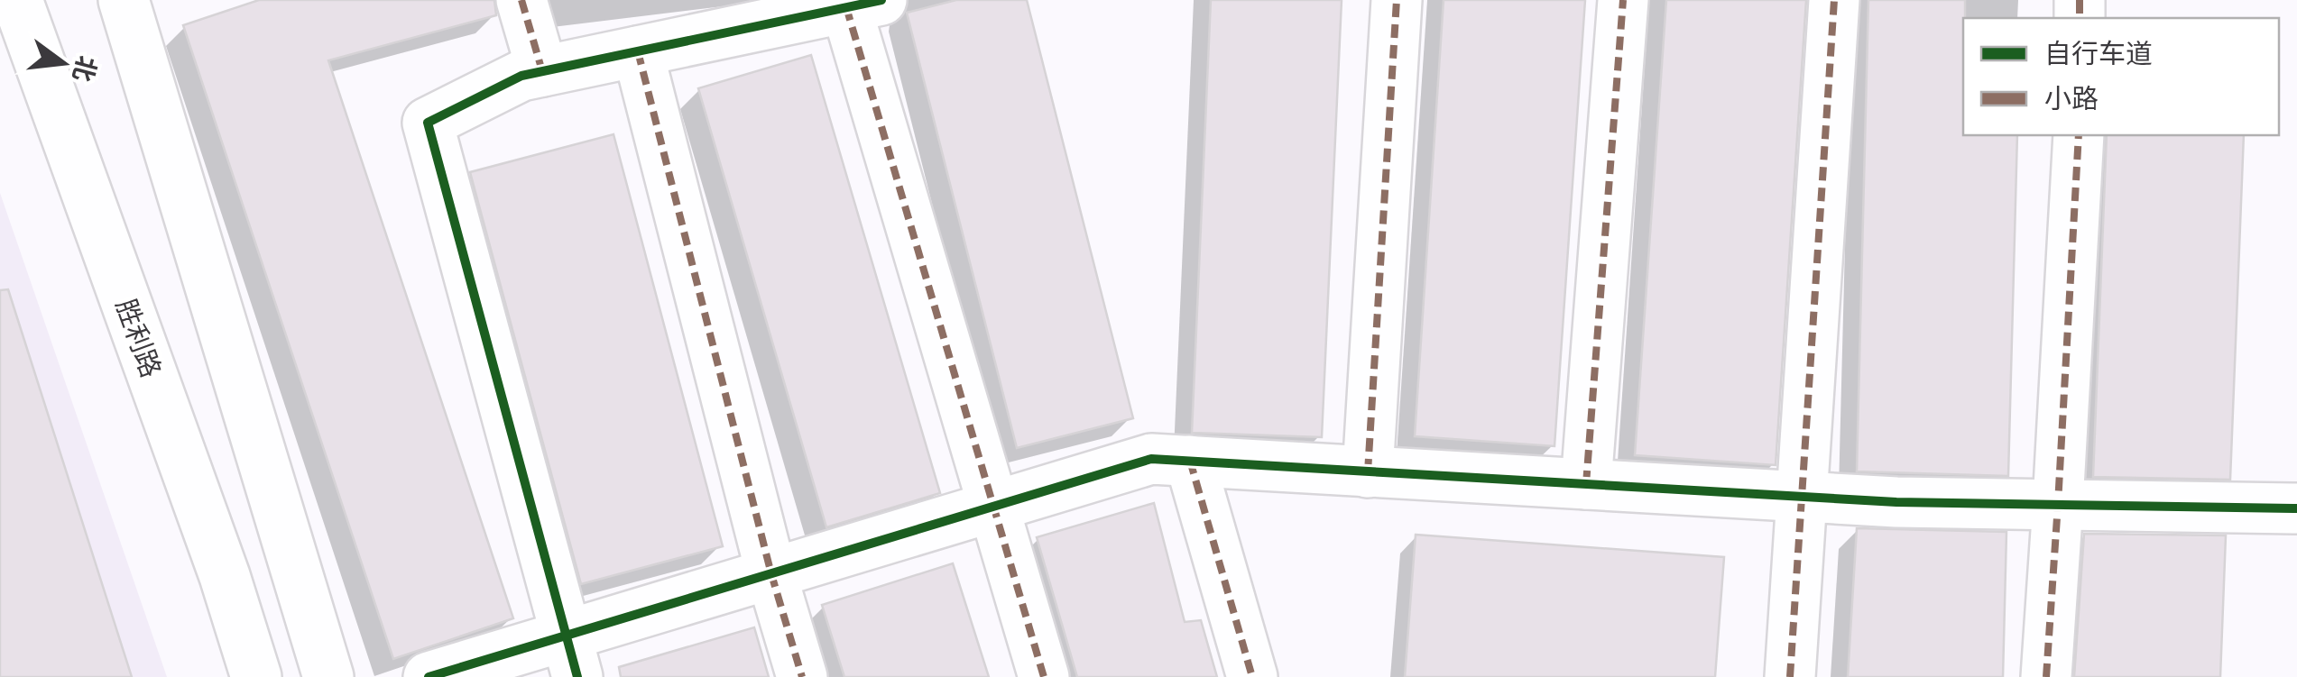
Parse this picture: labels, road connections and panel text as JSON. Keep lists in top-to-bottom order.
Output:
{
  "streets": {
    "street": ["胜利路"]
  },
  "legend": ["自行车道", "小路"],
  "north": "right"
}
